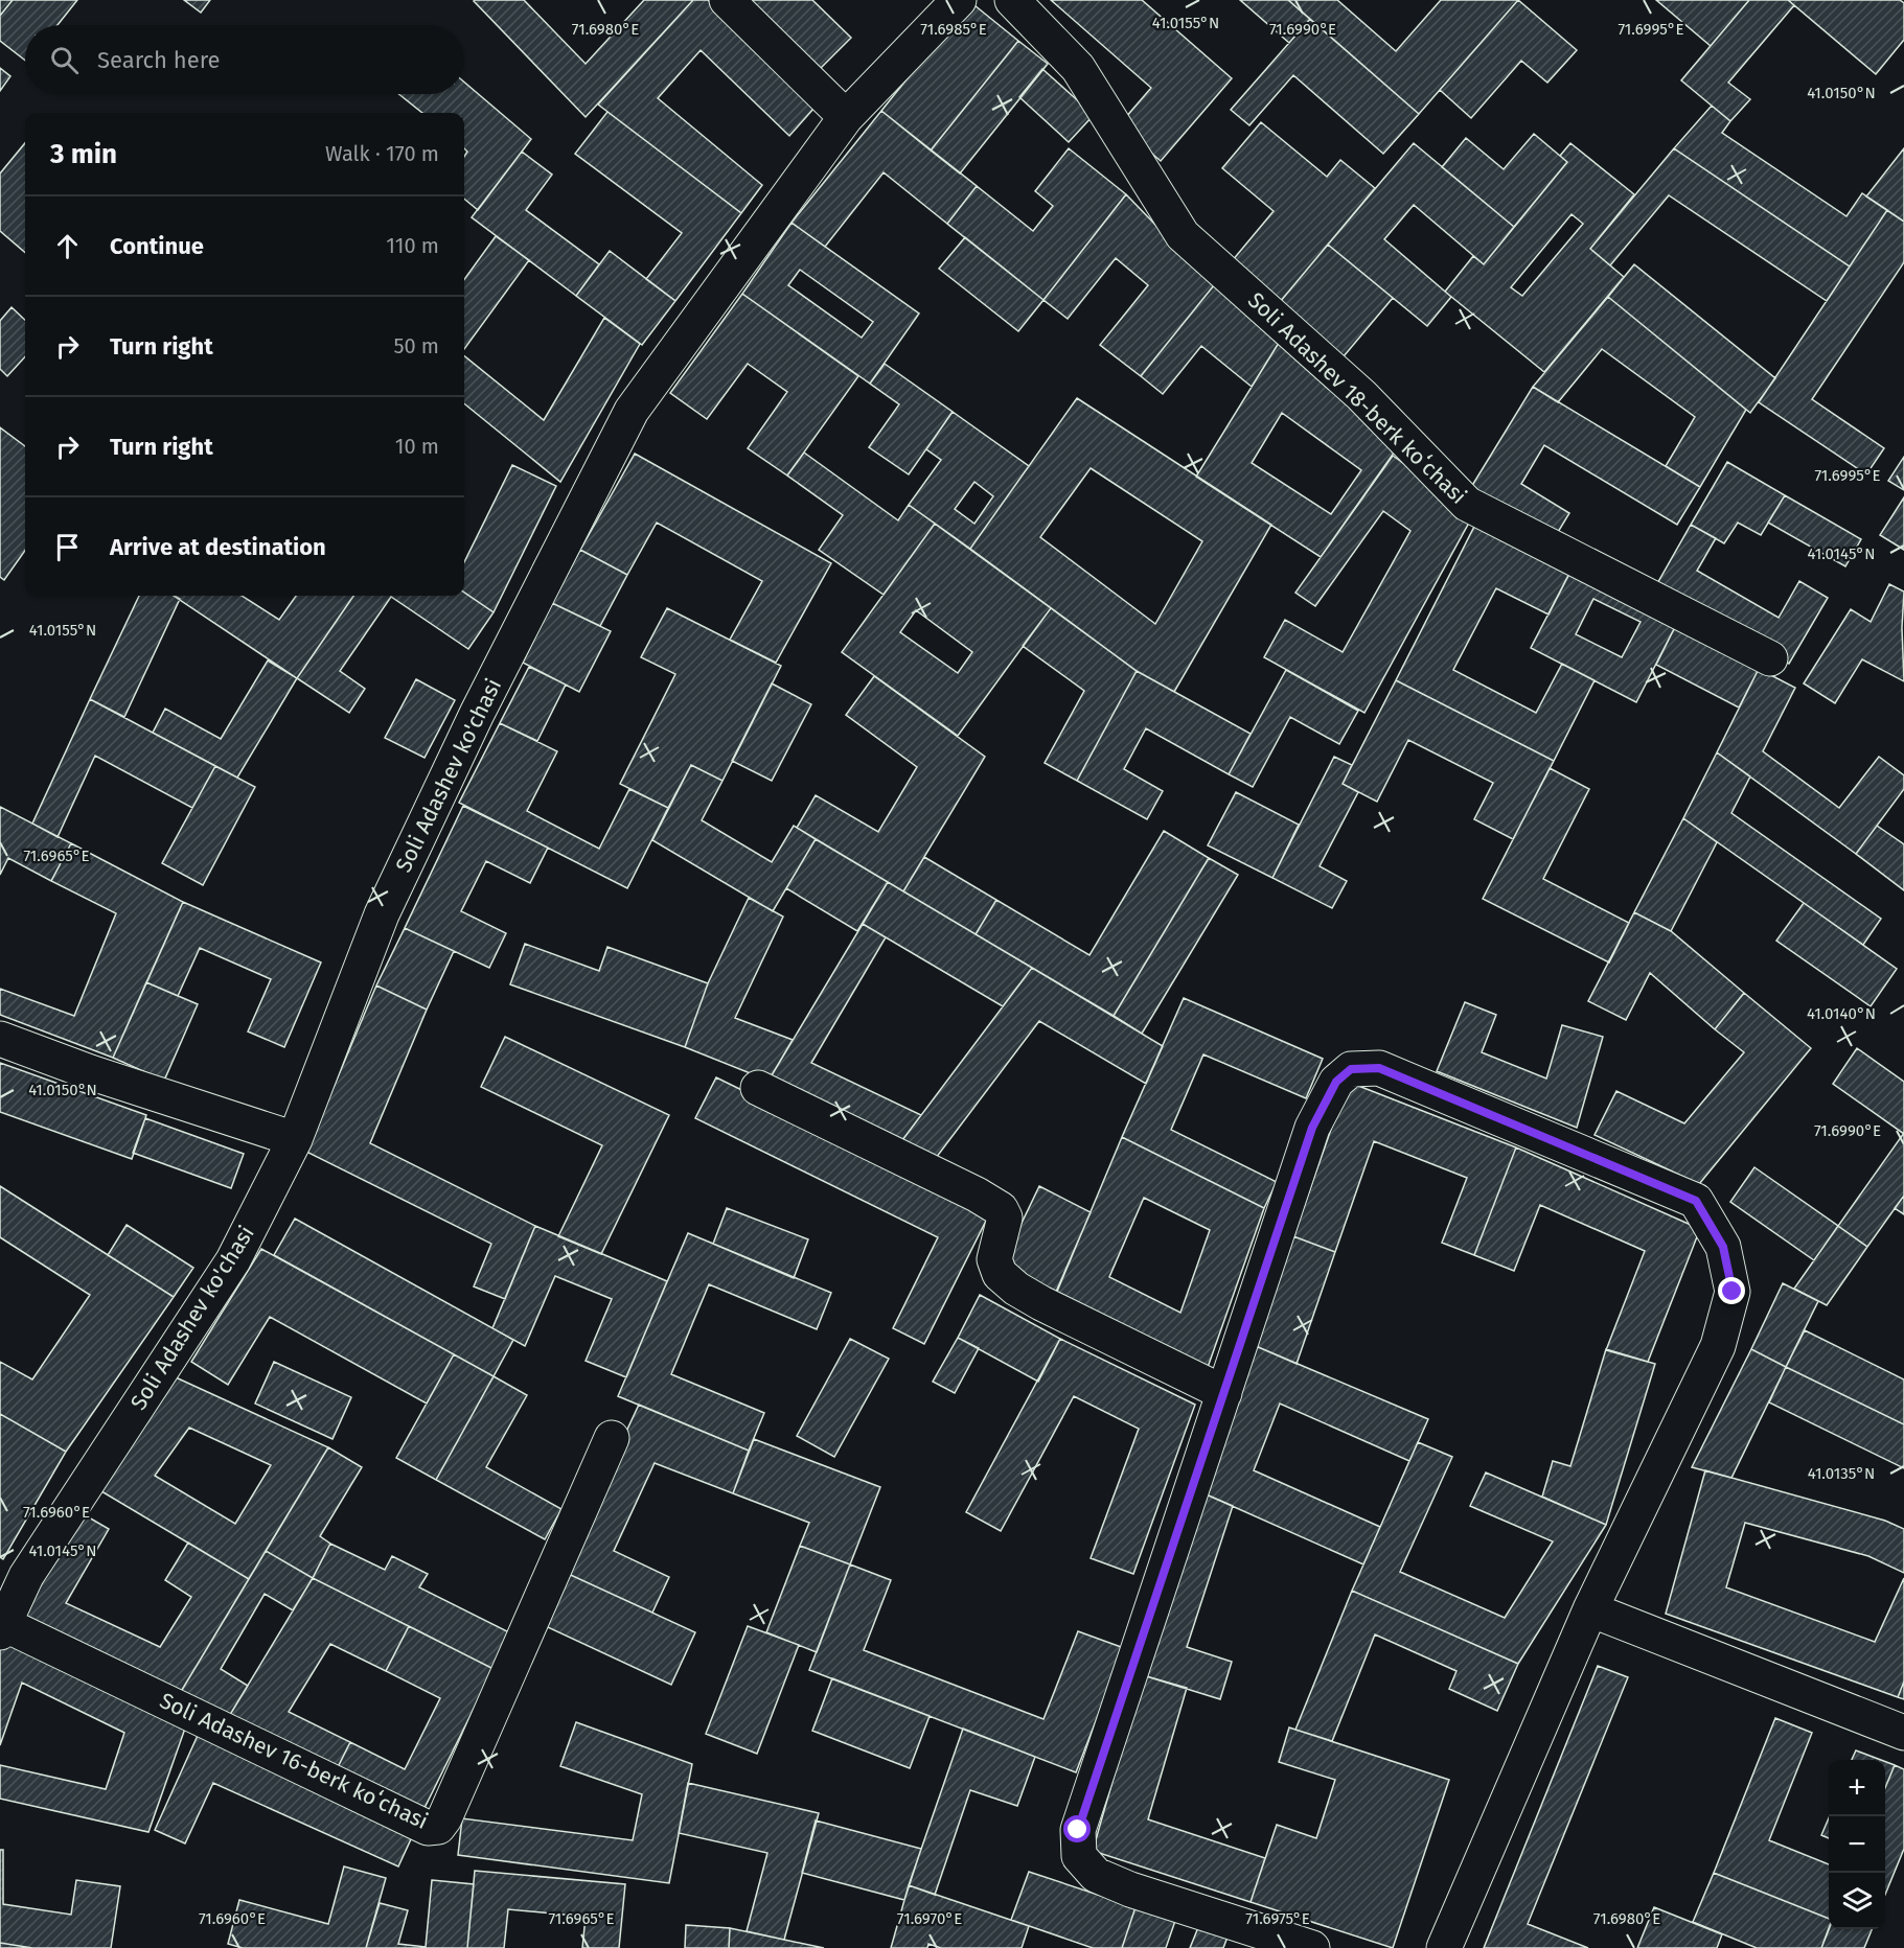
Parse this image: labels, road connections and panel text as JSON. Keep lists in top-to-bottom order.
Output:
{
  "streets": {
    "street": ["Soli Adashev 18-berk koʻchasi", "Soli Adashev ko'chasi", "Soli Adashev 16-berk koʻchasi"]
  },
  "crossings": [
    ["Soli Adashev ko'chasi", "Soli Adashev 16-berk koʻchasi"]
  ],
  "page": {
    "search": "Search here",
    "heading": ["3 min", "Walk · 170 m"],
    "list": [
      ["Continue", "110 m"],
      ["Turn right", "50 m"],
      ["Turn right", "10 m"],
      "Arrive at destination"
    ],
    "map_buttons": ["+", "−"]
  },
  "coordinates": [
    "41.0155°N",
    "71.6980°E",
    "71.6985°E",
    "71.6990°E",
    "71.6995°E",
    "41.0150°N",
    "41.0145°N",
    "71.6965°E",
    "41.0140°N",
    "41.0135°N",
    "71.6960°E",
    "71.6970°E",
    "71.6975°E"
  ]
}
